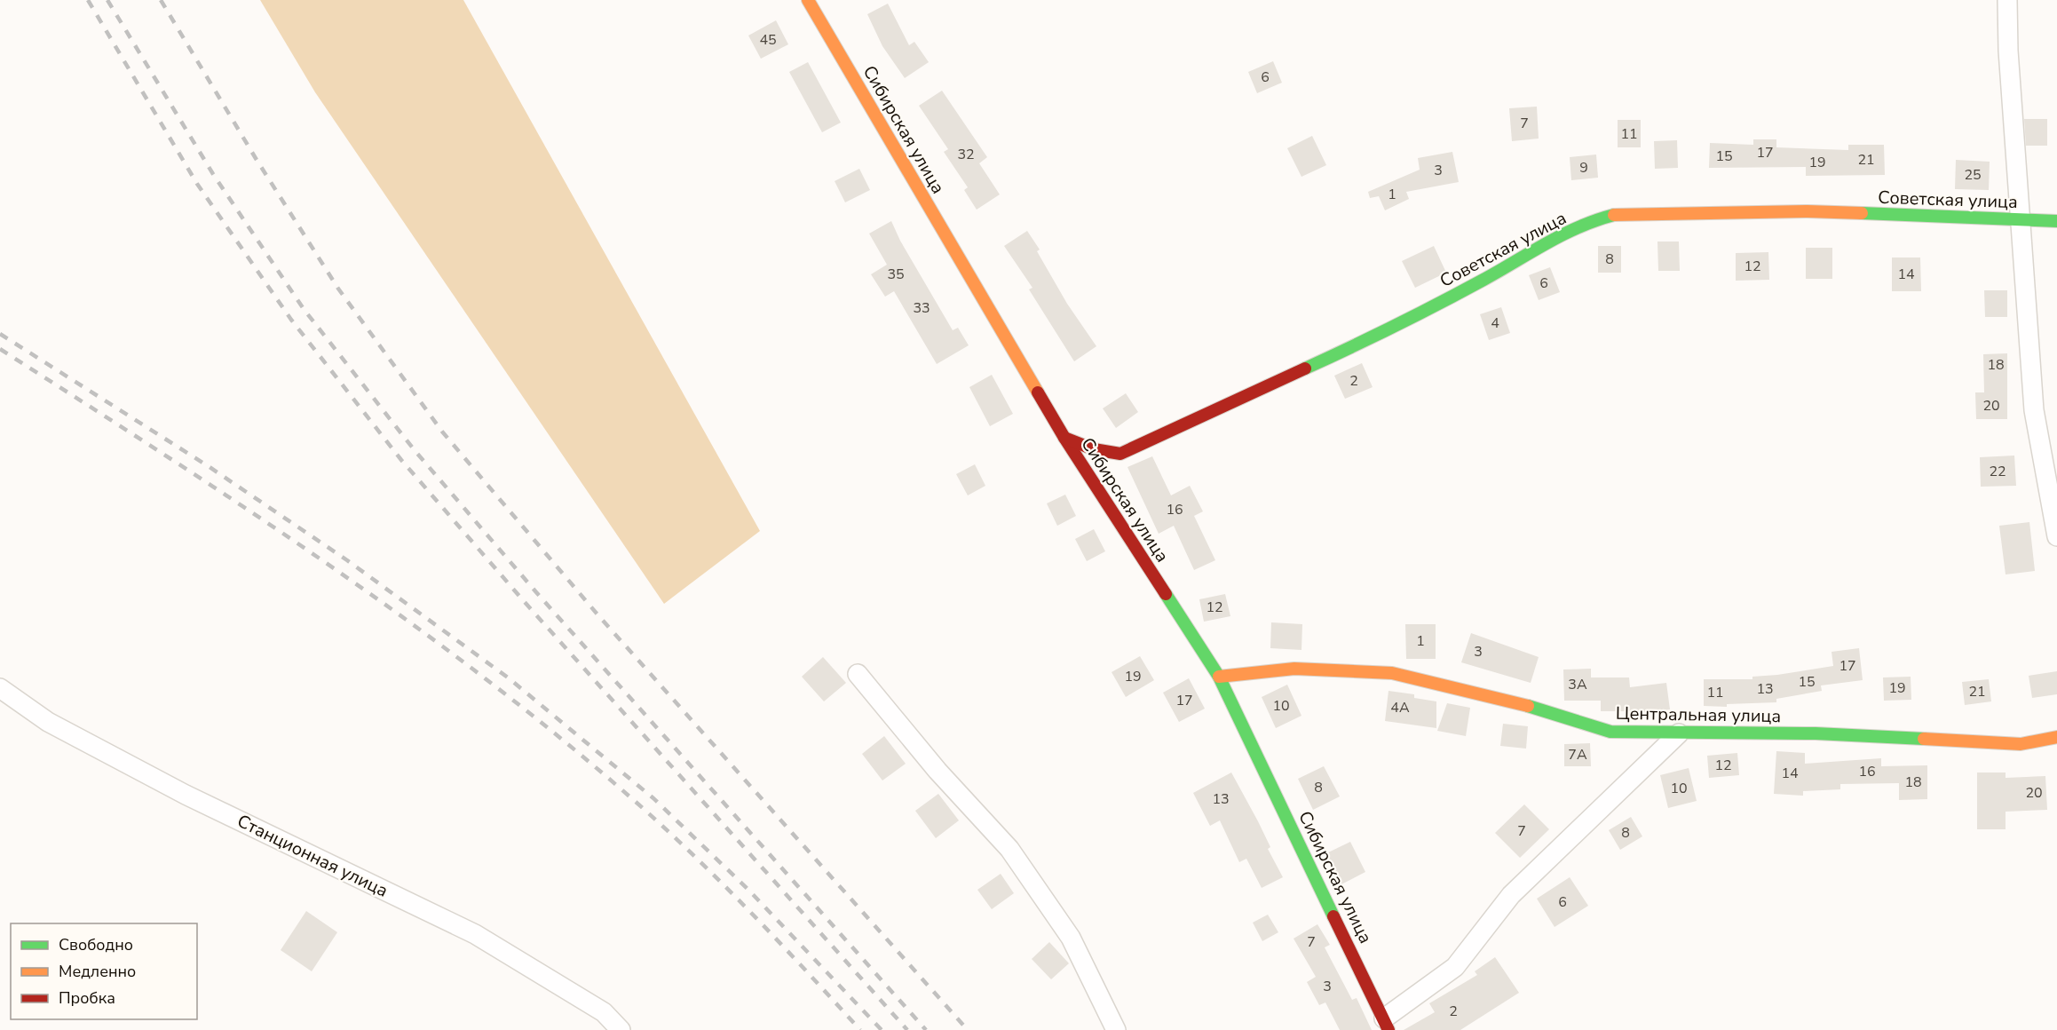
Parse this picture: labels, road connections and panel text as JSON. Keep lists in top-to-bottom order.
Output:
{
  "streets": {
    "street": [
      "Сибирская улица",
      "Советская улица",
      "Центральная улица",
      "Станционная улица"
    ]
  },
  "crossings": [
    ["Сибирская улица", "Советская улица"],
    ["Сибирская улица", "Центральная улица"]
  ],
  "house_numbers": [
    "45",
    "6",
    "7",
    "11",
    "17",
    "32",
    "15",
    "21",
    "19",
    "9",
    "3",
    "25",
    "1",
    "8",
    "12",
    "35",
    "14",
    "6",
    "33",
    "4",
    "18",
    "2",
    "20",
    "22",
    "16",
    "12",
    "1",
    "3",
    "17",
    "19",
    "15",
    "3А",
    "19",
    "13",
    "21",
    "11",
    "17",
    "10",
    "4А",
    "7А",
    "12",
    "16",
    "14",
    "18",
    "8",
    "10",
    "20",
    "13",
    "7",
    "8",
    "6",
    "7",
    "3",
    "2"
  ],
  "legend": ["Свободно", "Медленно", "Пробка"]
}
